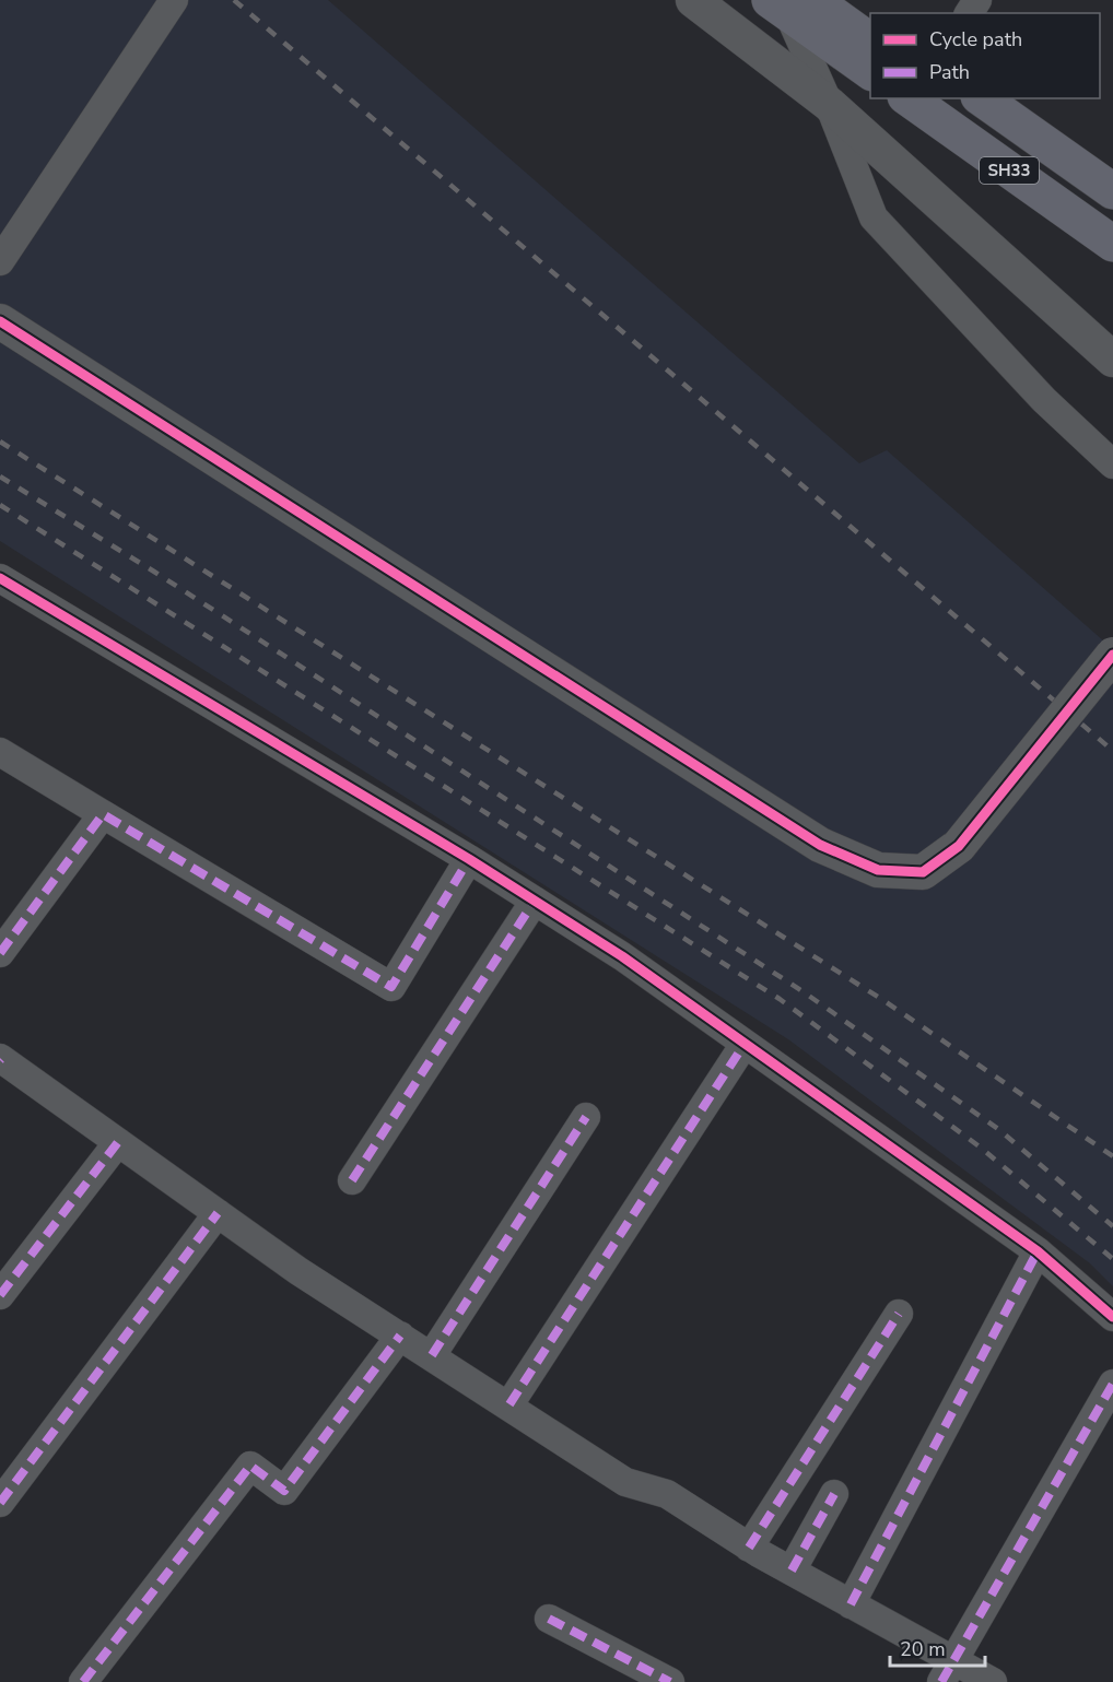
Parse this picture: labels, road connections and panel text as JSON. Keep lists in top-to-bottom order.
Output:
{
  "streets": {
    "main road": ["SH33"]
  },
  "legend": ["Cycle path", "Path"],
  "scale_bar": "20 m"
}
